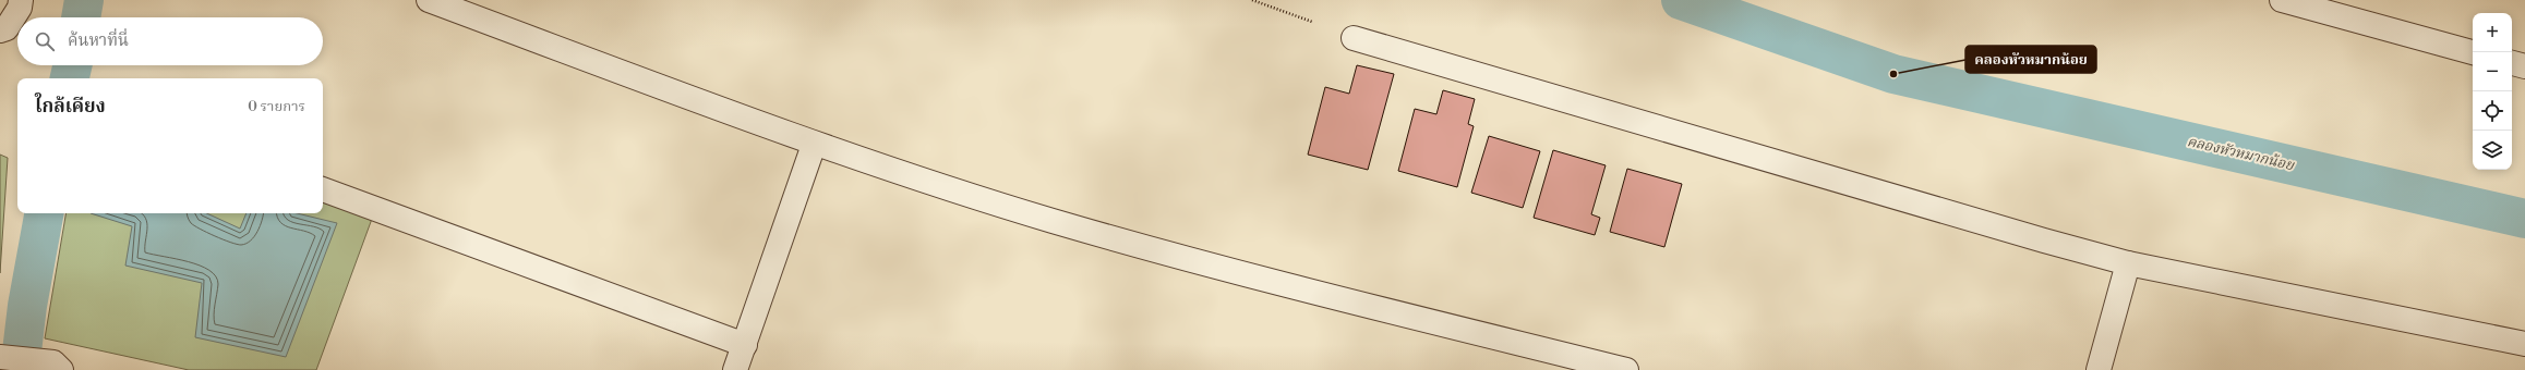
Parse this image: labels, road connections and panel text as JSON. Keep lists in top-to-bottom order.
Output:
{
  "water": ["คลองหัวหมากน้อย"],
  "places": ["คลองหัวหมากน้อย"],
  "page": {
    "map_buttons": ["+", "−"],
    "search": "ค้นหาที่นี่",
    "heading": ["ใกล้เคียง", "0 รายการ"]
  }
}
